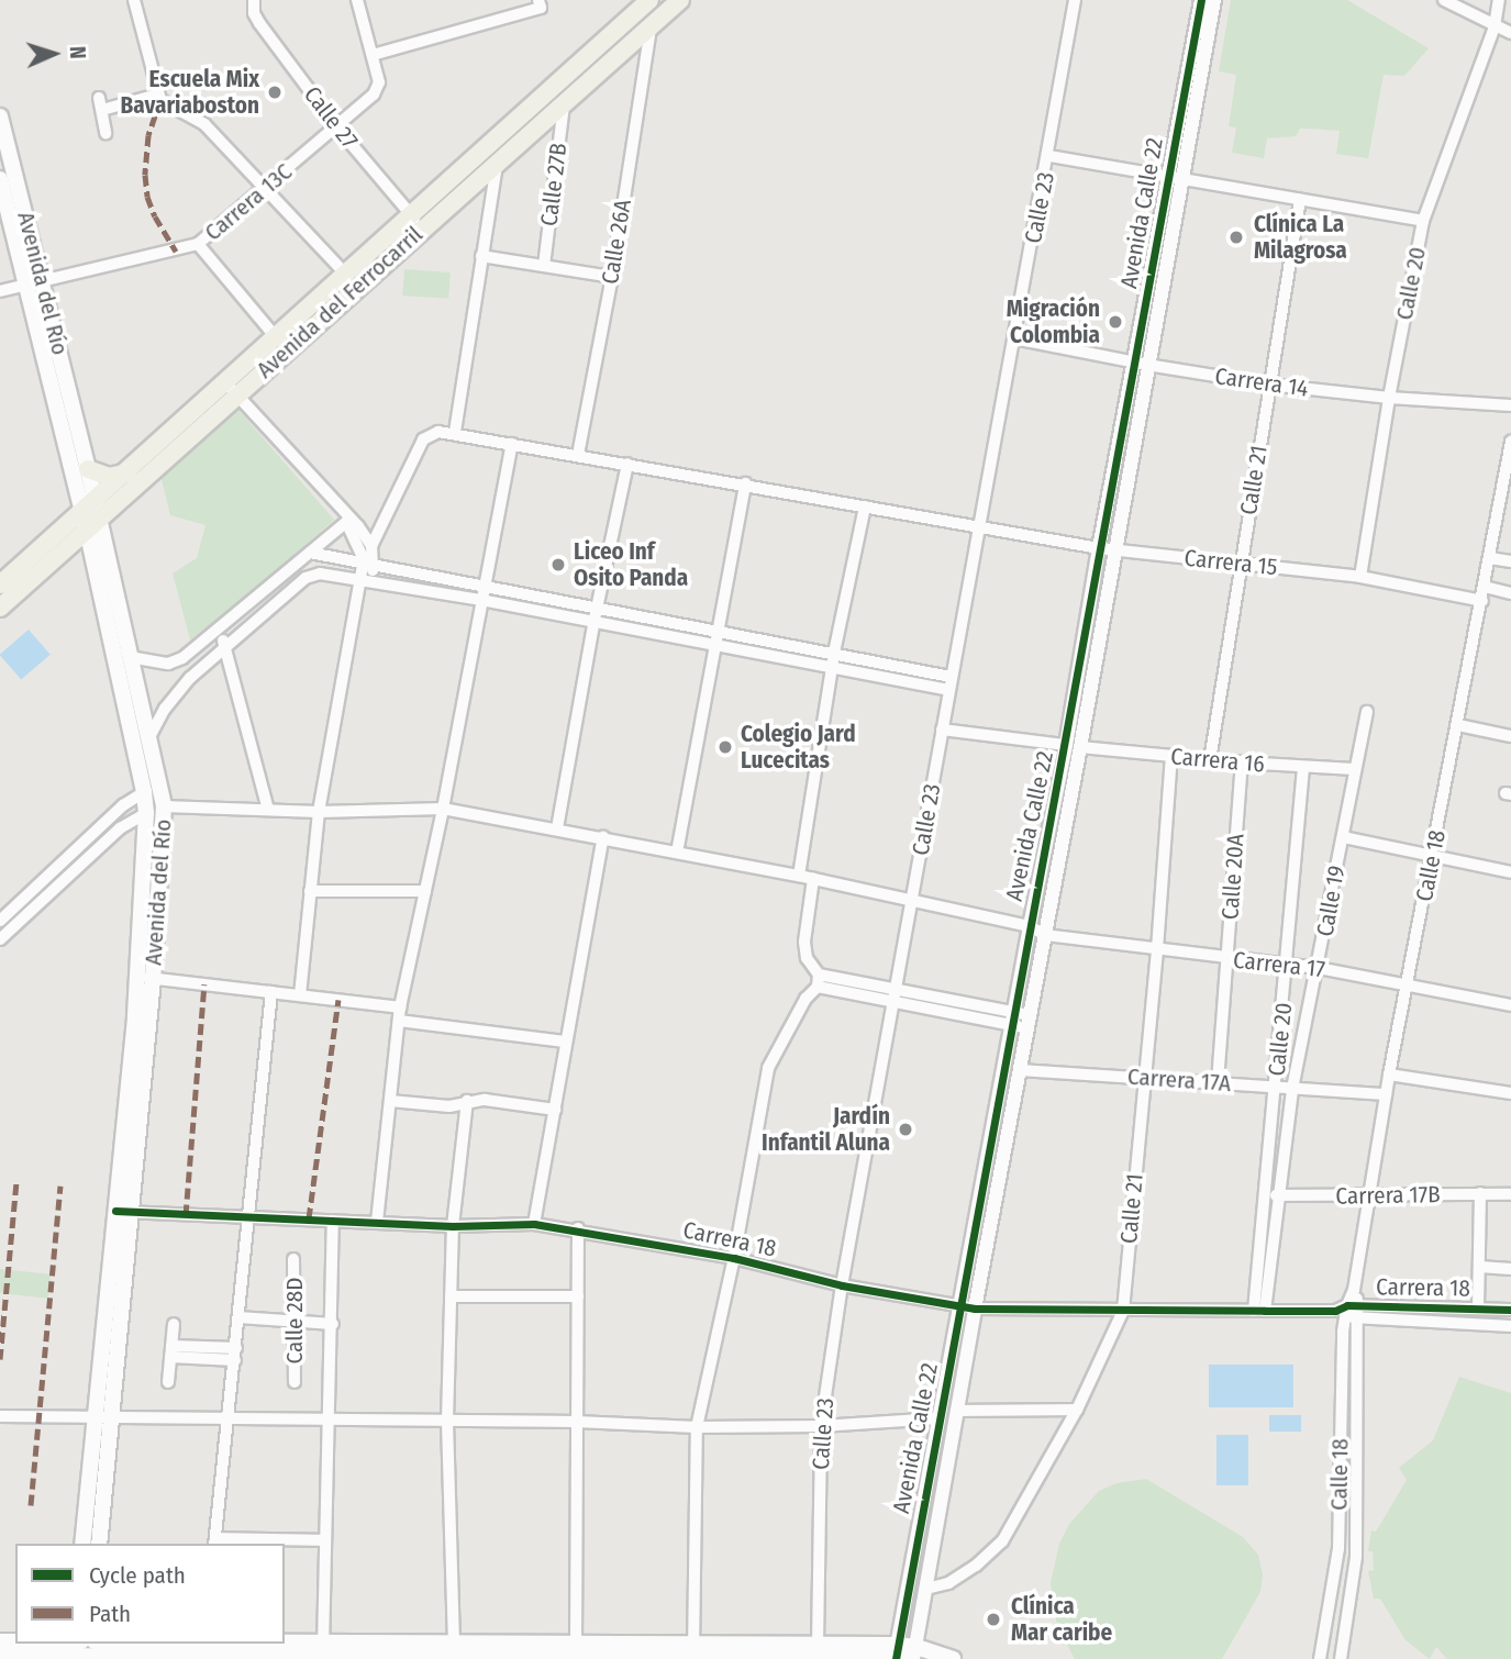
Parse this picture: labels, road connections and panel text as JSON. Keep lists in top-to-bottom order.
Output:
{
  "streets": {
    "main road": ["Avenida del Río", "Avenida del Ferrocarril"],
    "street": [
      "Calle 27",
      "Calle 27B",
      "Carrera 13C",
      "Calle 23",
      "Avenida Calle 22",
      "Calle 26A",
      "Calle 20",
      "Carrera 14",
      "Calle 21",
      "Carrera 15",
      "Carrera 16",
      "Calle 18",
      "Calle 20A",
      "Calle 19",
      "Carrera 17",
      "Carrera 17A",
      "Carrera 17B",
      "Carrera 18",
      "Calle 28D"
    ]
  },
  "crossings": [
    ["Calle 27", "Carrera 13C"],
    ["Calle 27", "Avenida del Ferrocarril"],
    ["Calle 27B", "Avenida del Ferrocarril"],
    ["Carrera 13C", "Avenida del Río"],
    ["Calle 23", "Carrera 14"],
    ["Calle 23", "Carrera 15"],
    ["Calle 23", "Carrera 16"],
    ["Calle 23", "Carrera 18"],
    ["Avenida Calle 22", "Carrera 14"],
    ["Avenida Calle 22", "Calle 21"],
    ["Avenida Calle 22", "Carrera 15"],
    ["Avenida Calle 22", "Carrera 16"],
    ["Avenida Calle 22", "Carrera 17"],
    ["Avenida Calle 22", "Carrera 17A"],
    ["Avenida Calle 22", "Carrera 18"],
    ["Calle 26A", "Avenida del Ferrocarril"],
    ["Calle 26A", "Carrera 15"],
    ["Avenida del Río", "Avenida del Ferrocarril"],
    ["Avenida del Río", "Carrera 18"],
    ["Calle 20", "Carrera 14"],
    ["Calle 20", "Carrera 15"],
    ["Calle 20", "Carrera 16"],
    ["Calle 20", "Calle 19"],
    ["Calle 20", "Carrera 17"],
    ["Calle 20", "Carrera 17A"],
    ["Calle 20", "Carrera 17B"],
    ["Calle 20", "Carrera 18"],
    ["Carrera 14", "Calle 21"],
    ["Calle 21", "Carrera 15"],
    ["Calle 21", "Carrera 16"],
    ["Calle 21", "Carrera 17"],
    ["Calle 21", "Carrera 17A"],
    ["Calle 21", "Carrera 18"],
    ["Carrera 15", "Calle 18"],
    ["Carrera 16", "Calle 20A"],
    ["Carrera 16", "Calle 19"],
    ["Calle 18", "Carrera 17"],
    ["Calle 18", "Carrera 17A"],
    ["Calle 18", "Carrera 17B"],
    ["Calle 18", "Carrera 18"],
    ["Calle 20A", "Carrera 17"],
    ["Calle 20A", "Carrera 17A"],
    ["Calle 19", "Carrera 17"],
    ["Calle 19", "Carrera 17A"]
  ],
  "places": [
    "Escuela Mix Bavariaboston",
    "Clínica La Milagrosa",
    "Migración Colombia",
    "Liceo Inf Osito Panda",
    "Colegio Jard Lucecitas",
    "Jardín Infantil Aluna",
    "Clínica Mar caribe"
  ],
  "legend": ["Cycle path", "Path"],
  "north": "right"
}
